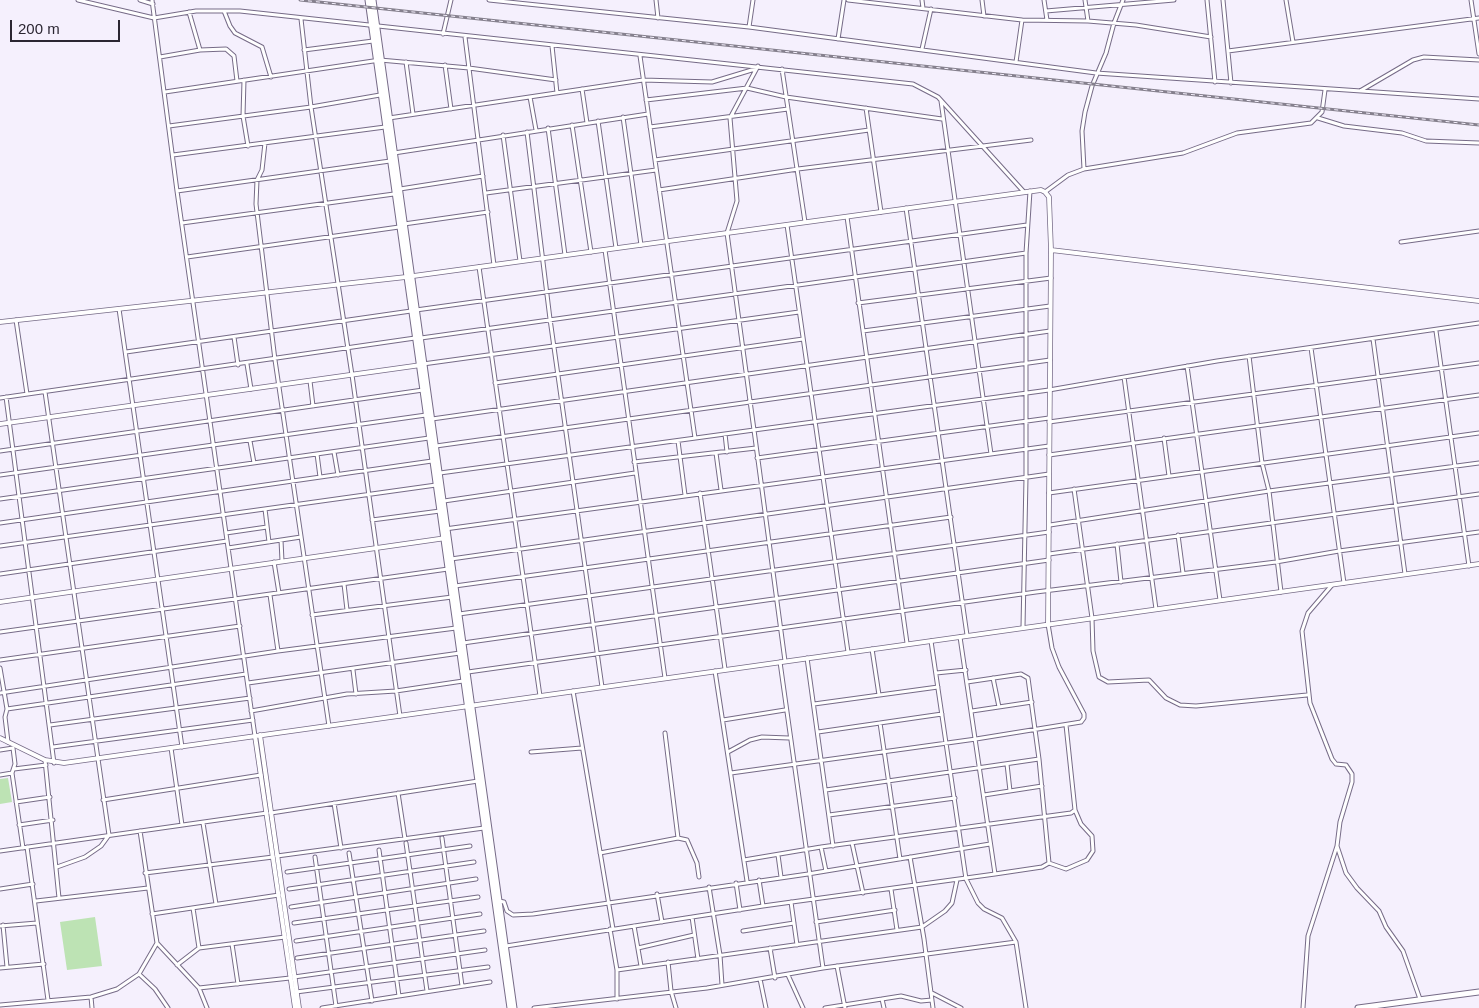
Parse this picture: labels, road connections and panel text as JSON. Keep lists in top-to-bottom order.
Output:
{
  "scale_bar": "200 m"
}
